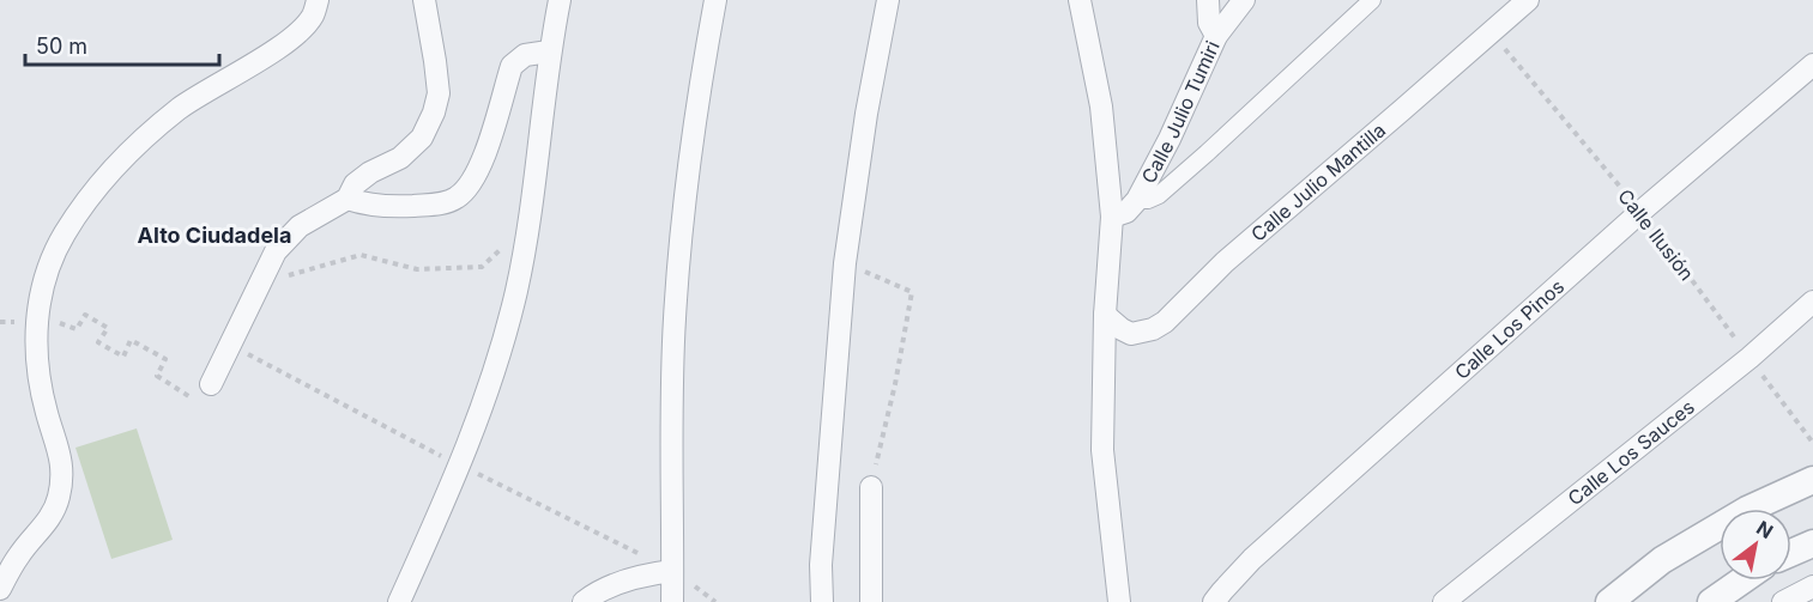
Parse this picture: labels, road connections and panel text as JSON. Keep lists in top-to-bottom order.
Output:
{
  "streets": {
    "street": [
      "Calle Julio Tumiri",
      "Calle Julio Mantilla",
      "Calle Los Pinos",
      "Calle Los Sauces"
    ],
    "path": ["Calle Ilusión"]
  },
  "crossings": [
    ["Calle Julio Mantilla", "Calle Ilusión"],
    ["Calle Ilusión", "Calle Los Pinos"],
    ["Calle Ilusión", "Calle Los Sauces"]
  ],
  "districts": ["Alto Ciudadela"],
  "scale_bar": "50 m",
  "north": "top right"
}
